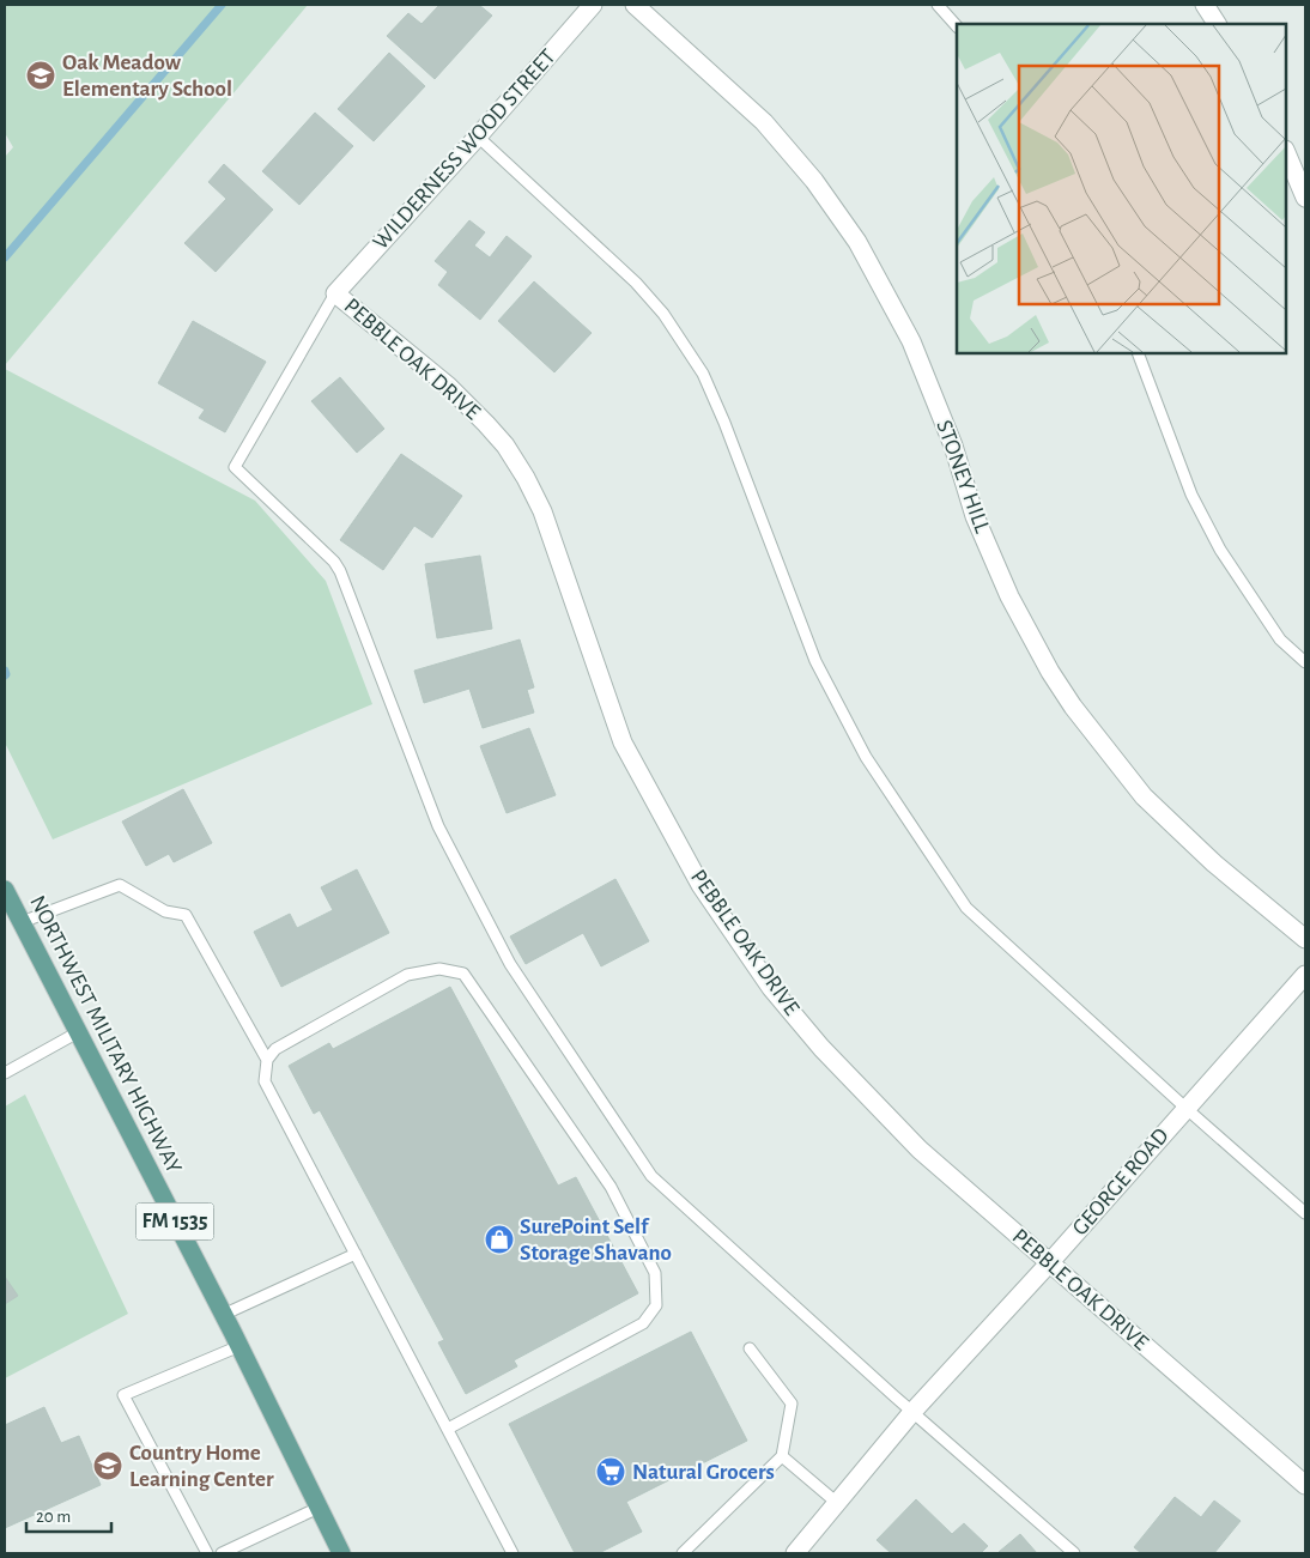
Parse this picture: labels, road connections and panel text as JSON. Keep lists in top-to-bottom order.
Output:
{
  "streets": {
    "main road": ["NORTHWEST MILITARY HIGHWAY", "FM 1535"],
    "street": [
      "WILDERNESS WOOD STREET",
      "PEBBLE OAK DRIVE",
      "STONEY HILL",
      "GEORGE ROAD"
    ]
  },
  "crossings": [
    ["WILDERNESS WOOD STREET", "PEBBLE OAK DRIVE"],
    ["PEBBLE OAK DRIVE", "GEORGE ROAD"]
  ],
  "places": {
    "school or university": ["Oak Meadow Elementary School", "Country Home Learning Center"],
    "shop": ["SurePoint Self Storage Shavano"],
    "supermarket": ["Natural Grocers"]
  },
  "scale_bar": "20 m"
}
